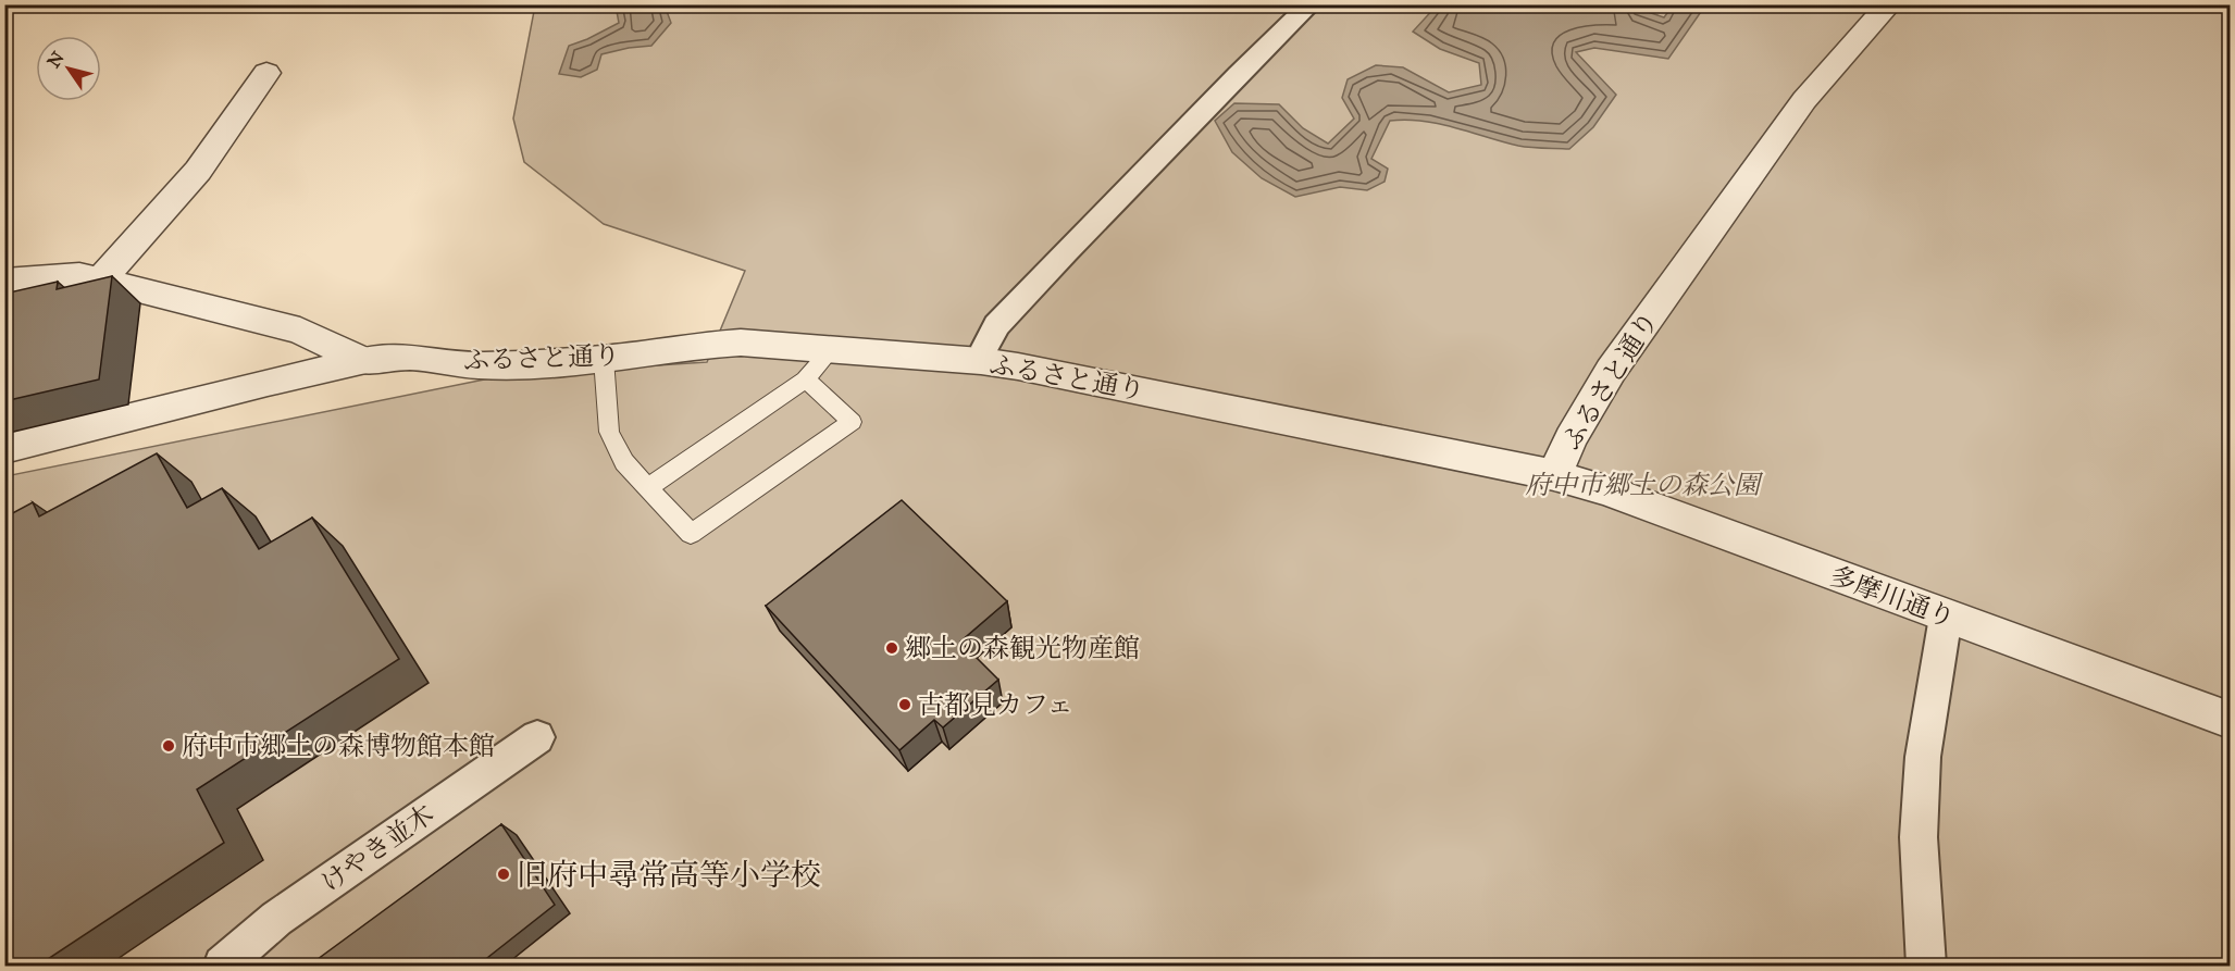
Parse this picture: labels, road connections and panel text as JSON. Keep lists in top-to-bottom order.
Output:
{
  "streets": {
    "street": ["ふるさと通り", "多摩川通り", "けやき並木"]
  },
  "crossings": [
    ["ふるさと通り", "多摩川通り"]
  ],
  "parks": ["府中市郷土の森公園"],
  "places": [
    "郷土の森観光物産館",
    "古都見カフェ",
    "府中市郷土の森博物館本館",
    "旧府中尋常高等小学校"
  ],
  "north": "top left"
}
